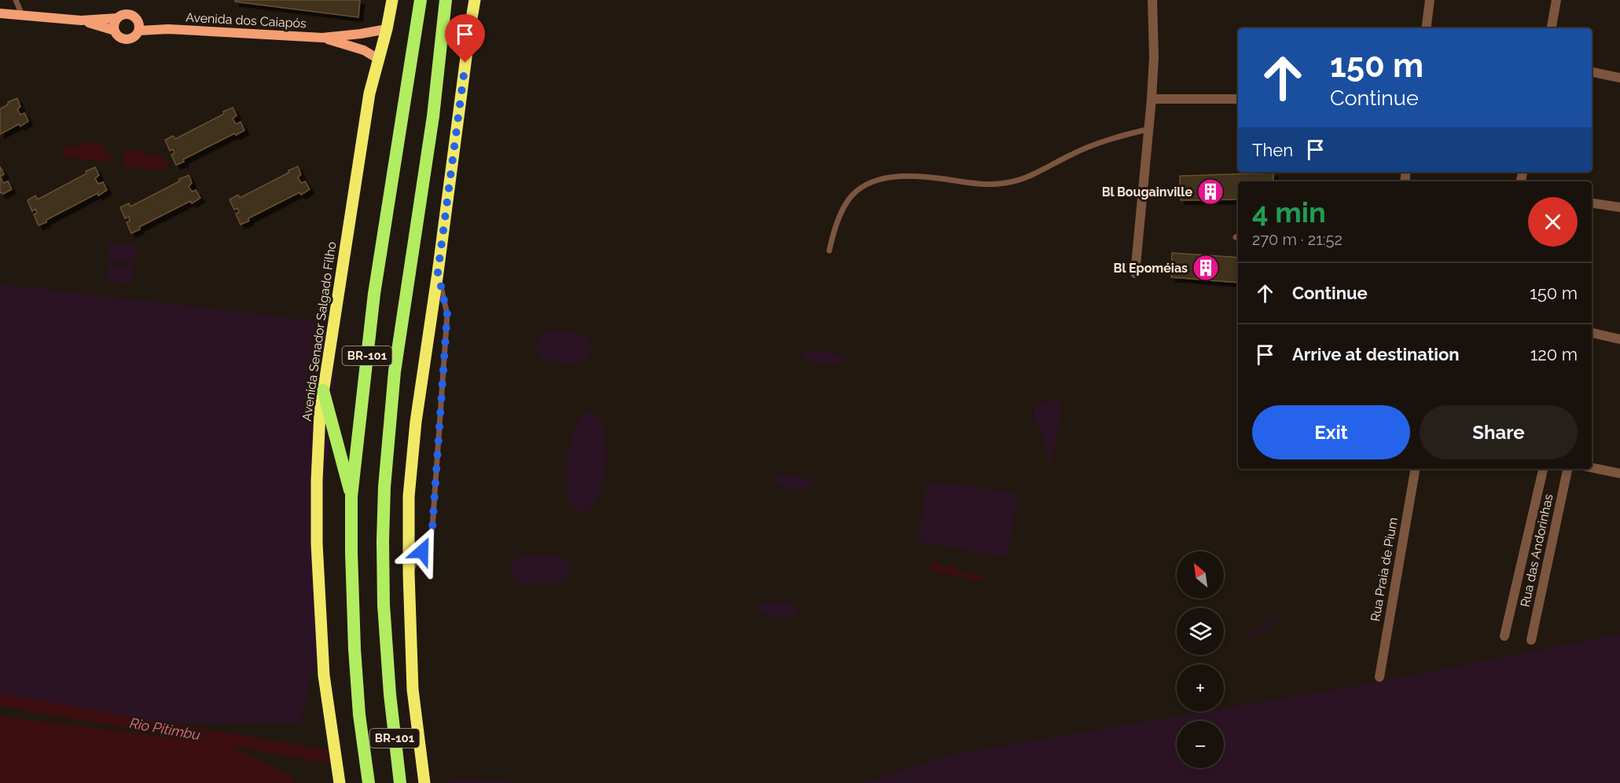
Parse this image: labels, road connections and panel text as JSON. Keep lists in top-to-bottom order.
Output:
{
  "streets": {
    "highway": ["BR-101"],
    "main road": ["Avenida dos Caiapós", "Avenida Senador Salgado Filho"],
    "street": ["Rua das Andorinhas", "Rua Praia de Pium"]
  },
  "crossings": [
    ["Avenida dos Caiapós", "Avenida Senador Salgado Filho"]
  ],
  "water": ["Rio Pitimbu"],
  "places": {
    "building": ["Bl Bougainville", "Bl Epoméias"]
  },
  "north": "top left",
  "page": {
    "turn": ["150 m", "Continue"],
    "then": "Then",
    "heading": ["4 min", "270 m · 21:52"],
    "list": [
      {
        "name": "Continue",
        "value": "150 m"
      },
      {
        "name": "Arrive at destination",
        "value": "120 m"
      }
    ],
    "buttons": ["Exit", "Share"],
    "map_buttons": ["+", "−"]
  }
}
